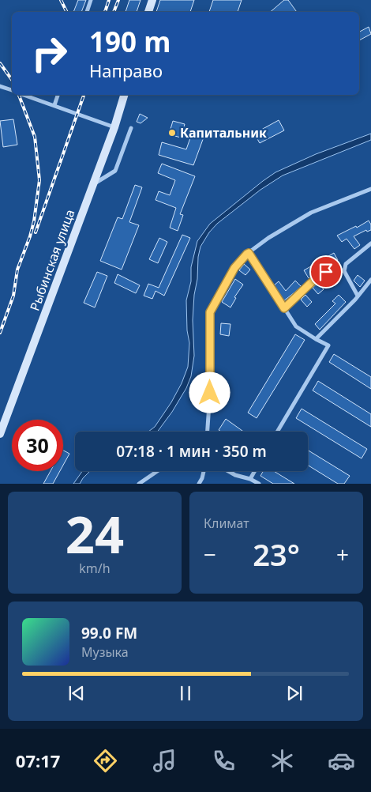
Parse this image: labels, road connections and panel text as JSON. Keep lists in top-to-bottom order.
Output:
{
  "streets": {
    "main road": ["Рыбинская улица"]
  },
  "places": ["Капитальник"],
  "page": {
    "turn": ["190 m", "Направо"],
    "limit": "30",
    "trip": "07:18 · 1 мин · 350 m",
    "tile": [
      ["24", "km/h"],
      "Климат"
    ],
    "heat": ["−", "23°", "+"],
    "song": ["99.0 FM", "Музыка"],
    "tabs": "07:17"
  }
}
